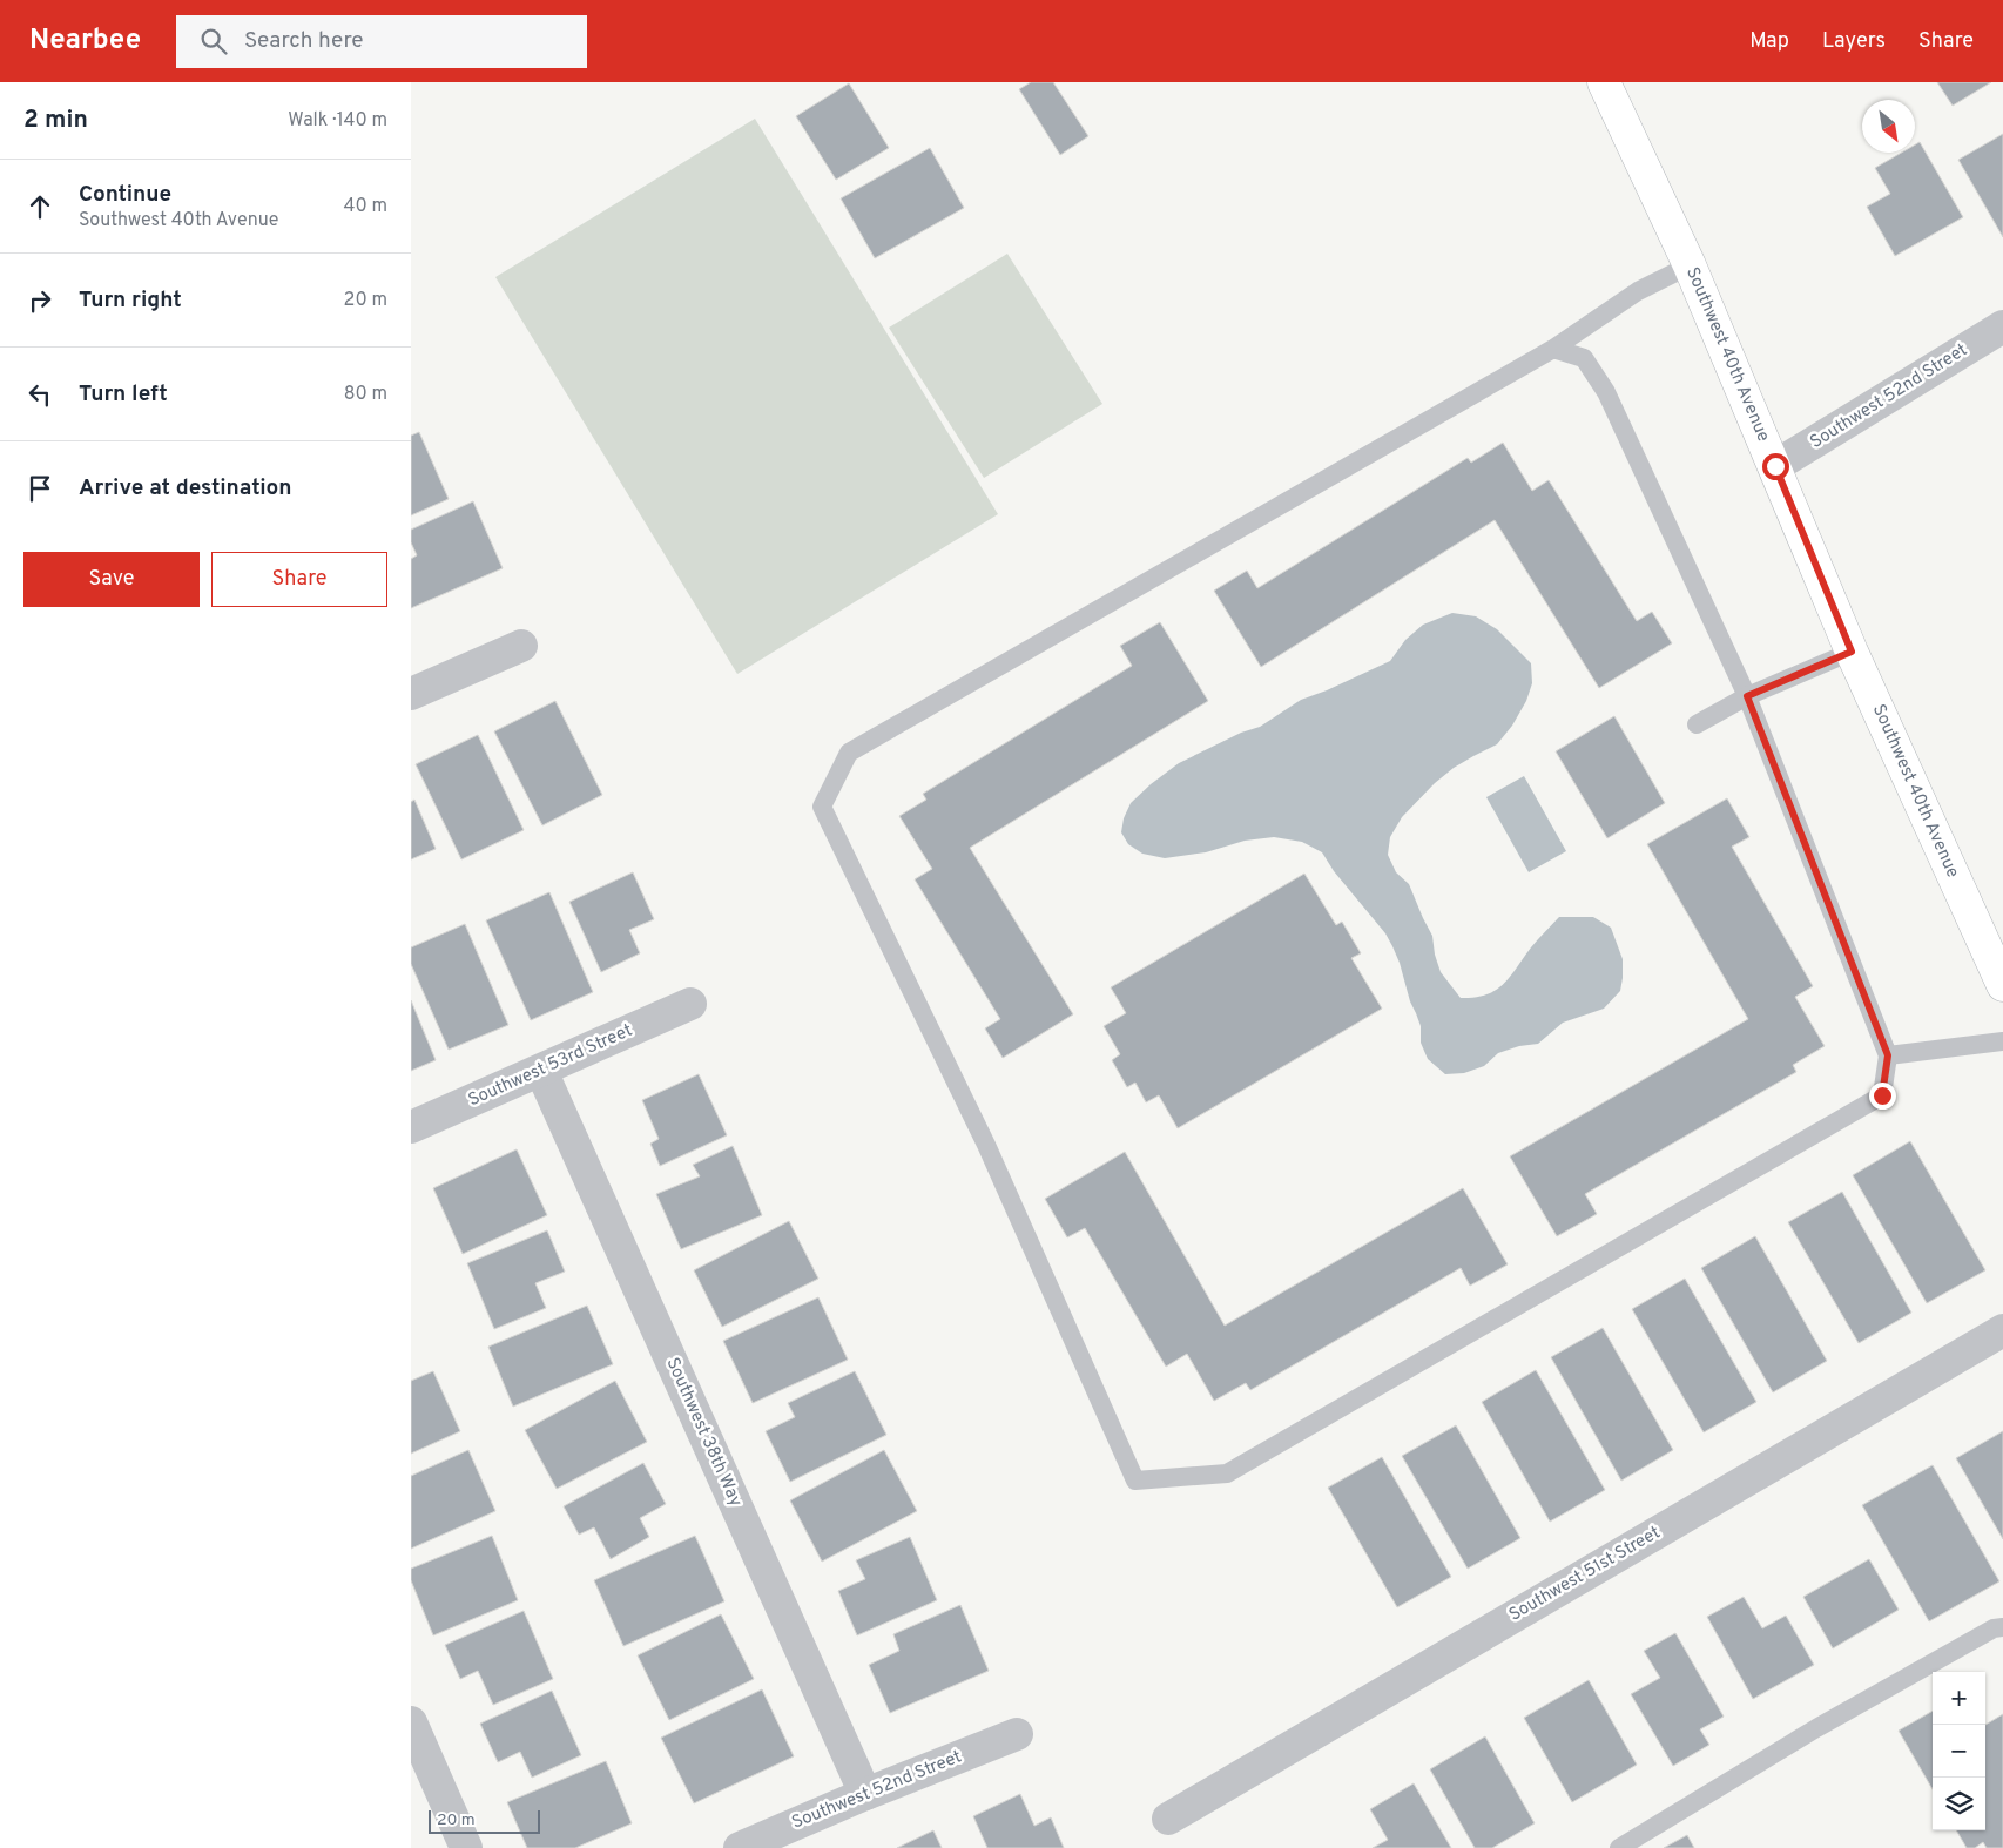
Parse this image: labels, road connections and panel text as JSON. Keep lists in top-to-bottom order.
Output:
{
  "streets": {
    "street": [
      "Southwest 40th Avenue",
      "Southwest 52nd Street",
      "Southwest 53rd Street",
      "Southwest 38th Way",
      "Southwest 51st Street"
    ]
  },
  "crossings": [
    ["Southwest 40th Avenue", "Southwest 52nd Street"],
    ["Southwest 52nd Street", "Southwest 38th Way"],
    ["Southwest 53rd Street", "Southwest 38th Way"]
  ],
  "scale_bar": "20 m",
  "north": "bottom right",
  "page": {
    "header": "Nearbee",
    "search": "Search here",
    "nav": ["Map", "Layers", "Share"],
    "heading": ["2 min", "Walk · 140 m"],
    "list": [
      ["Continue", "Southwest 40th Avenue", "40 m"],
      ["Turn right", "20 m"],
      ["Turn left", "80 m"],
      "Arrive at destination"
    ],
    "buttons": ["Save", "Share"],
    "map_buttons": ["+", "−"],
    "scale": "20 m"
  }
}
